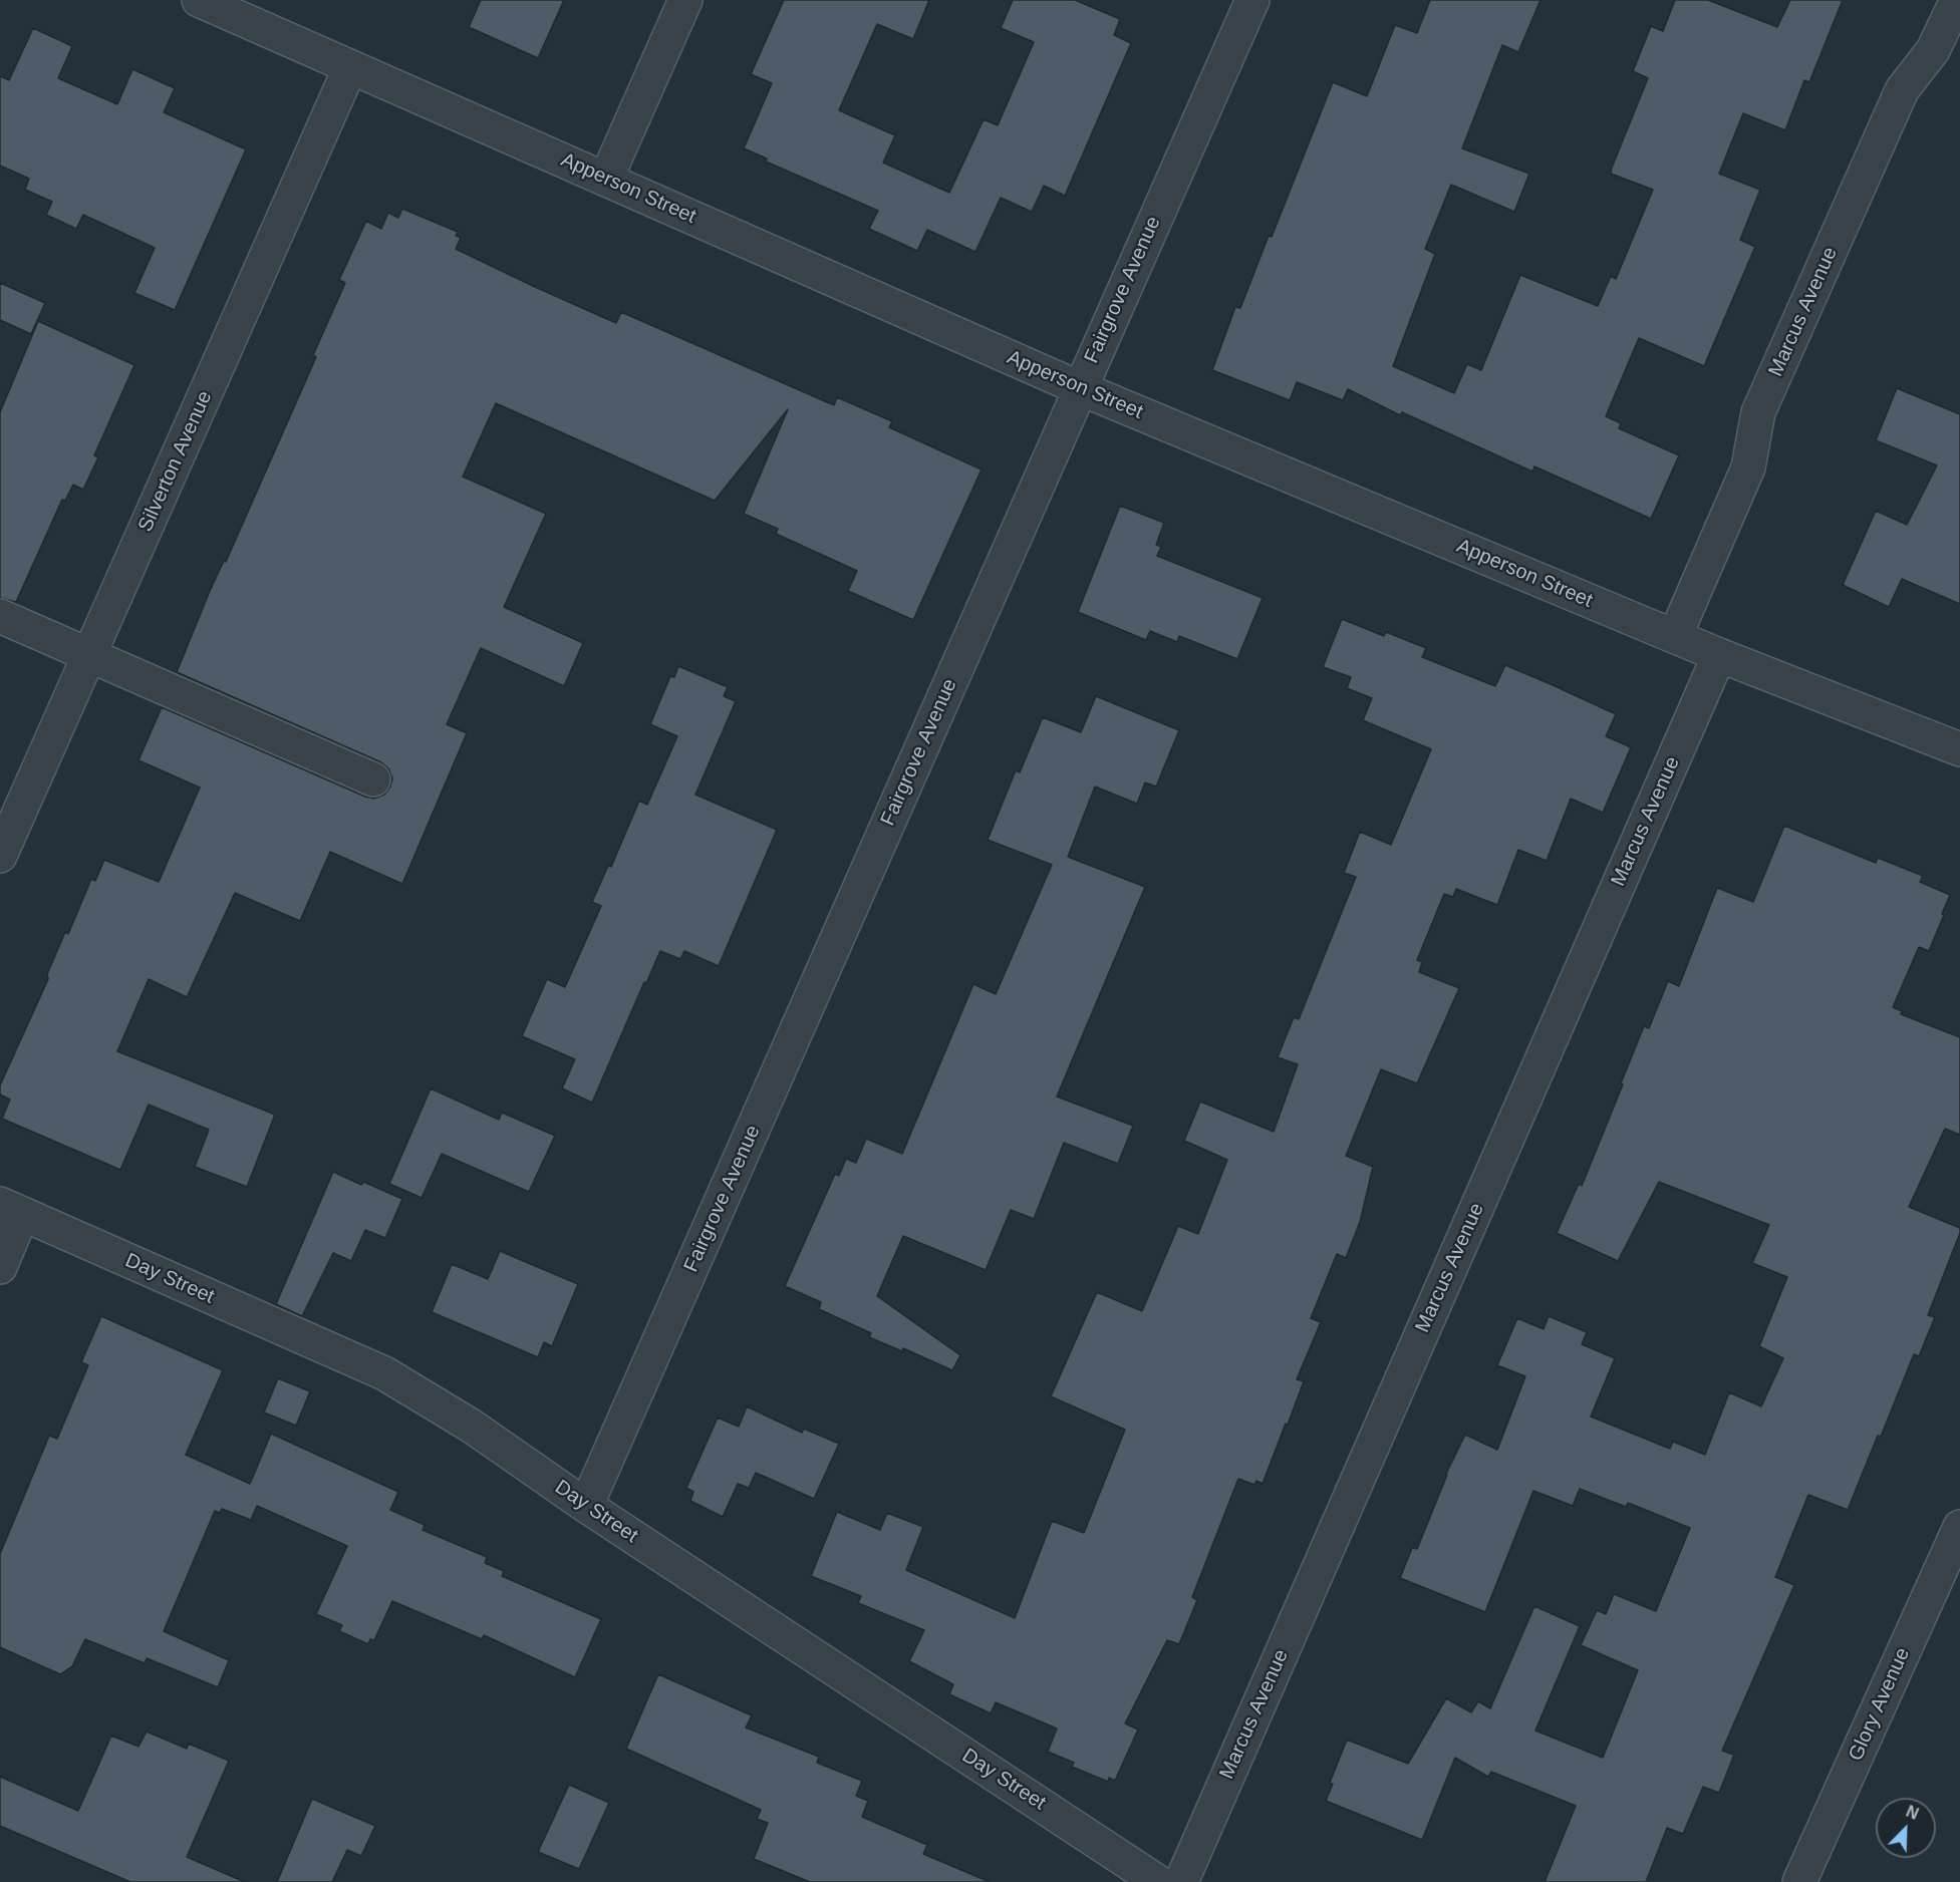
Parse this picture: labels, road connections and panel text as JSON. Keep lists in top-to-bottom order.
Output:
{
  "streets": {
    "street": [
      "Apperson Street",
      "Fairgrove Avenue",
      "Marcus Avenue",
      "Silverton Avenue",
      "Day Street",
      "Glory Avenue"
    ]
  },
  "crossings": [
    ["Apperson Street", "Fairgrove Avenue"],
    ["Apperson Street", "Marcus Avenue"],
    ["Apperson Street", "Silverton Avenue"],
    ["Fairgrove Avenue", "Day Street"]
  ],
  "north": "top right"
}
